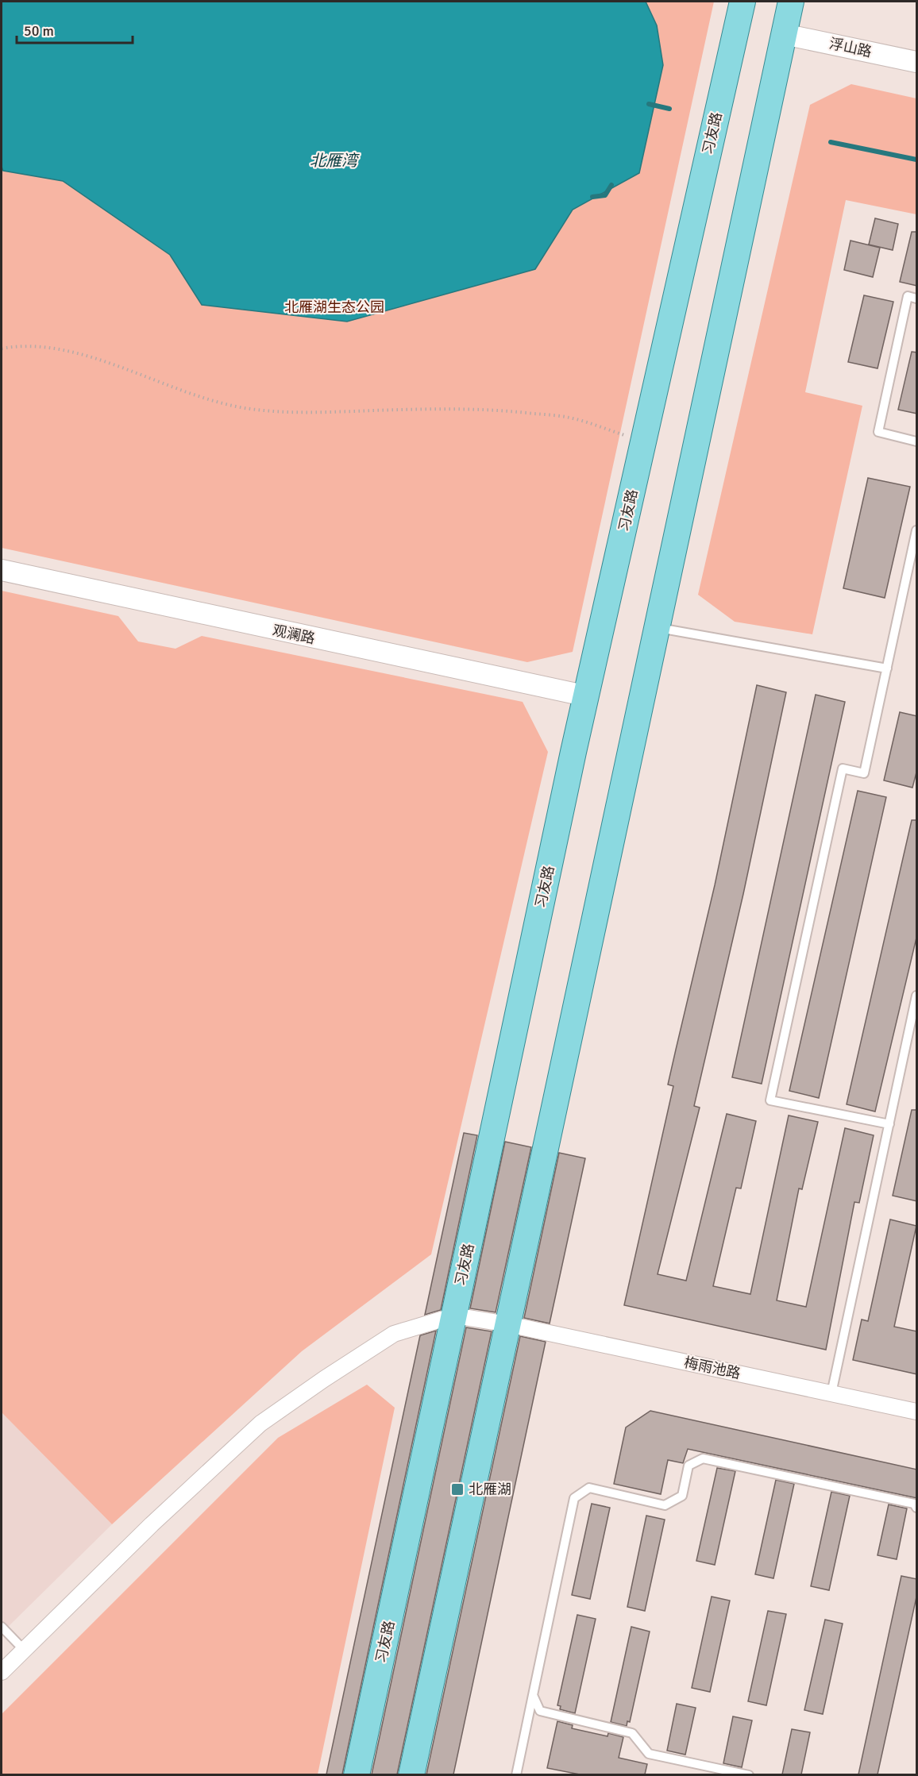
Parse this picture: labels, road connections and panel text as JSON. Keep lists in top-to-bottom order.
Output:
{
  "streets": {
    "main road": ["习友路"],
    "street": ["浮山路", "观澜路", "梅雨池路"]
  },
  "crossings": [
    ["习友路", "观澜路"],
    ["习友路", "梅雨池路"]
  ],
  "water": ["北雁湾"],
  "parks": ["北雁湖生态公园"],
  "places": {
    "transit": ["北雁湖"]
  },
  "scale_bar": "50 m"
}
